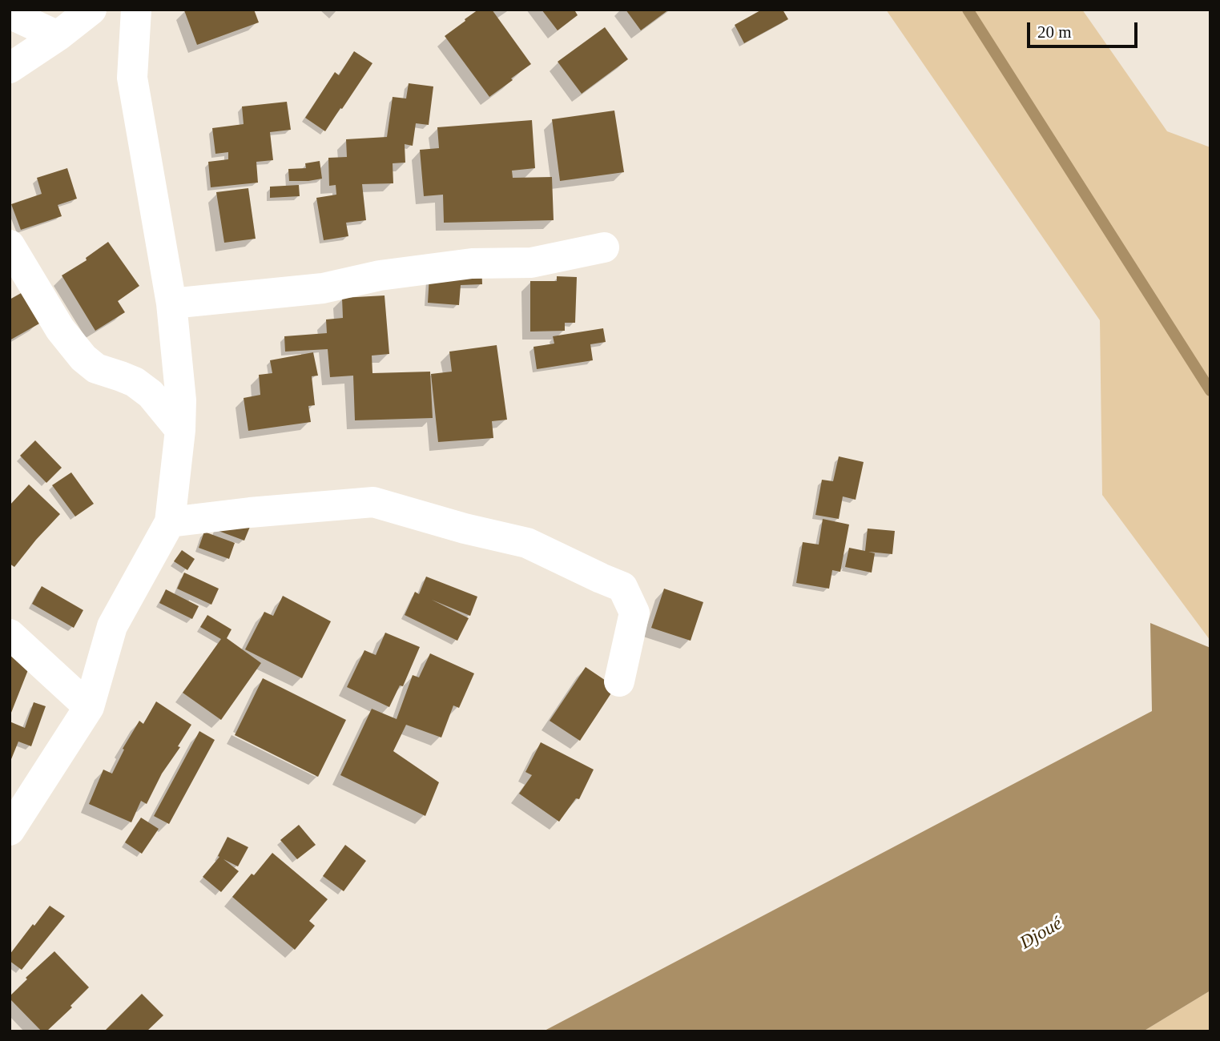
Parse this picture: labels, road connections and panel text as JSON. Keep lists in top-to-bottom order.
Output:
{
  "water": ["Djoué"],
  "scale_bar": "20 m"
}
